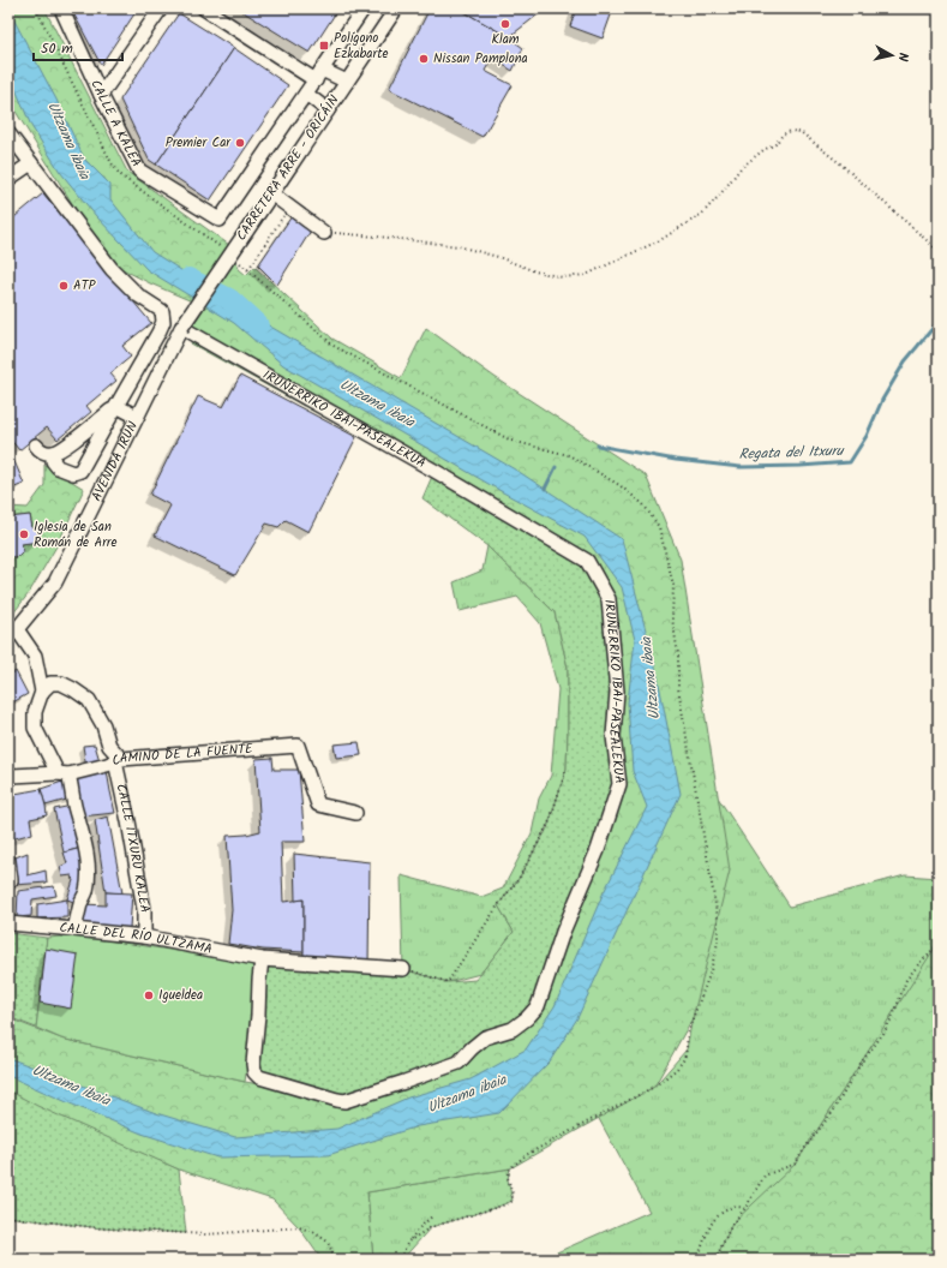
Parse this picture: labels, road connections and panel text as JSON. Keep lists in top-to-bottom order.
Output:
{
  "streets": {
    "street": [
      "CALLE A KALEA",
      "CARRETERA ARRE - ORICÁIN",
      "IRUÑERRIKO IBAI-PASEALEKUA",
      "AVENIDA IRUN",
      "CAMINO DE LA FUENTE",
      "CALLE ITXURU KALEA",
      "CALLE DEL RÍO ULTZAMA"
    ]
  },
  "crossings": [
    ["CARRETERA ARRE - ORICÁIN", "IRUÑERRIKO IBAI-PASEALEKUA"],
    ["CARRETERA ARRE - ORICÁIN", "AVENIDA IRUN"],
    ["IRUÑERRIKO IBAI-PASEALEKUA", "AVENIDA IRUN"],
    ["IRUÑERRIKO IBAI-PASEALEKUA", "CALLE DEL RÍO ULTZAMA"],
    ["CAMINO DE LA FUENTE", "CALLE ITXURU KALEA"],
    ["CALLE ITXURU KALEA", "CALLE DEL RÍO ULTZAMA"]
  ],
  "water": ["Ultzama ibaia", "Regata del Itxuru"],
  "places": {
    "other": [
      "Klam",
      "Nissan Pamplona",
      "Premier Car",
      "ATP",
      "Iglesia de San Román de Arre",
      "Igueldea"
    ],
    "transit": ["Polígono Ezkabarte"]
  },
  "scale_bar": "50 m",
  "north": "right"
}
